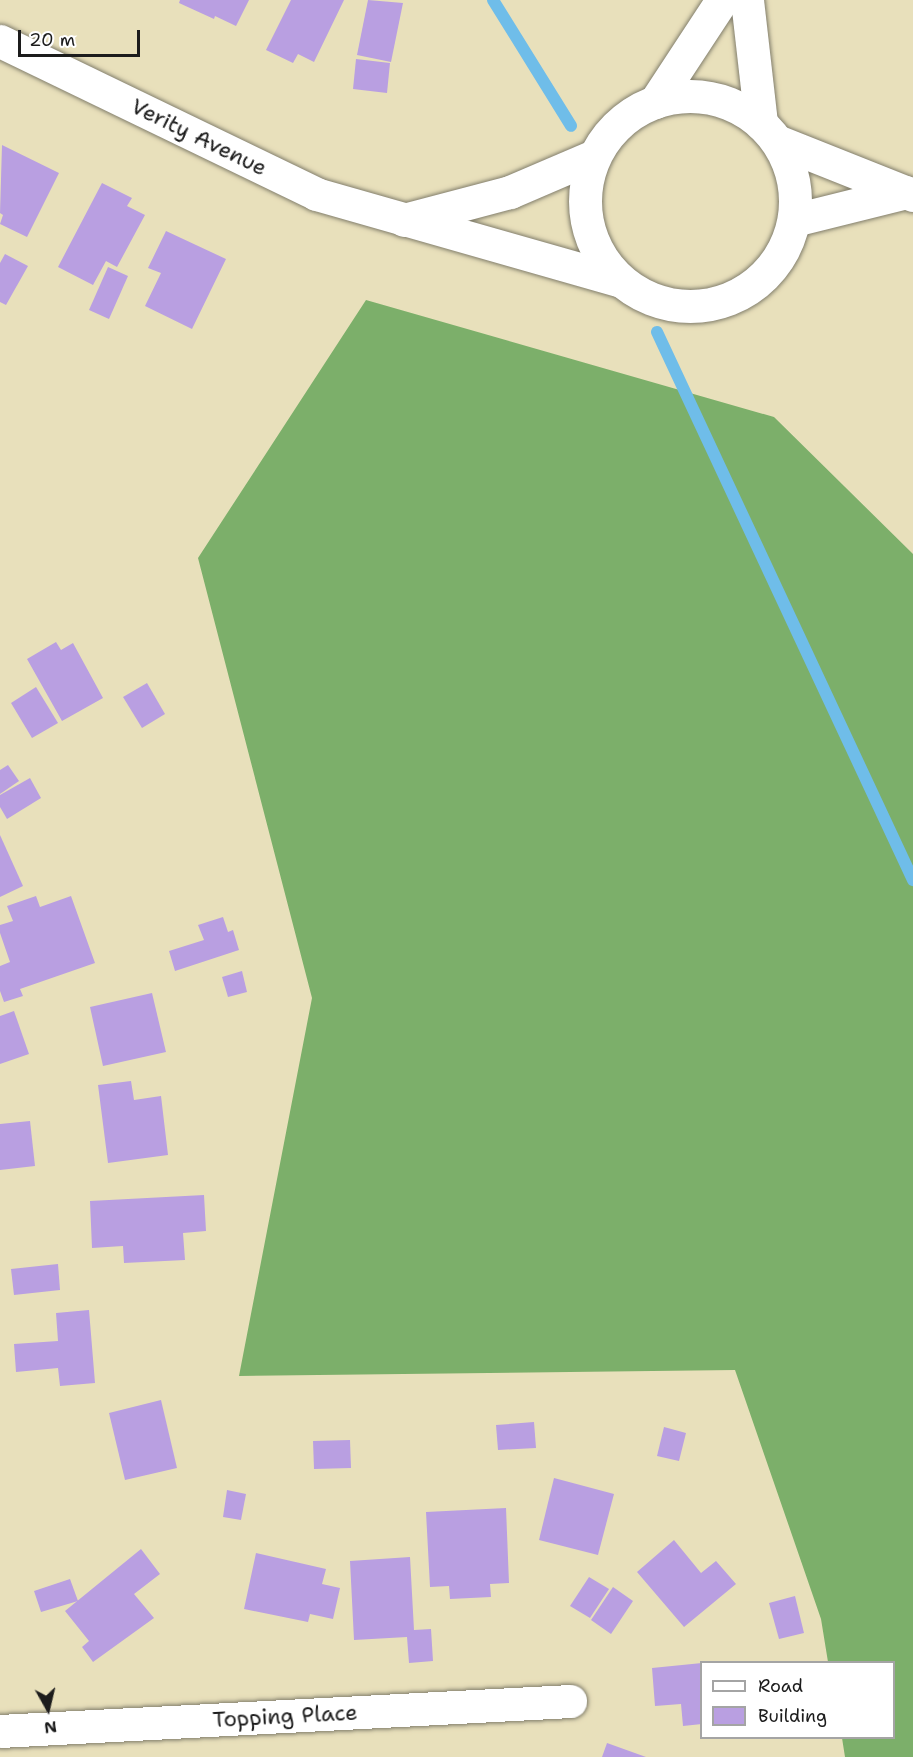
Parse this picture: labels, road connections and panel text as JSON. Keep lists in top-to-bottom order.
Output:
{
  "streets": {
    "street": ["Verity Avenue", "Topping Place"]
  },
  "legend": ["Road", "Building"],
  "scale_bar": "20 m",
  "north": "bottom"
}
